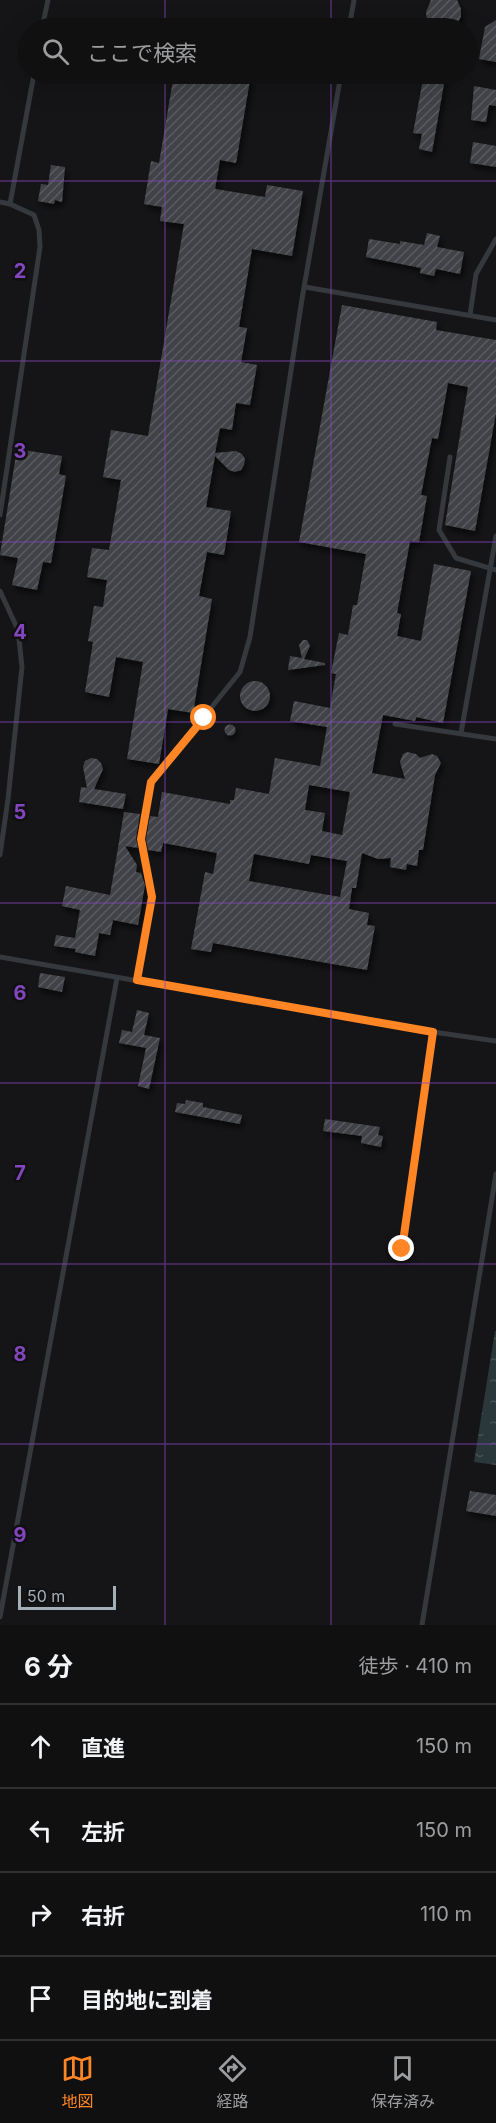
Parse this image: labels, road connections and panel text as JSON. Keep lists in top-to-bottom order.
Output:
{
  "scale_bar": "50 m",
  "page": {
    "search": "ここで検索",
    "scale": "50 m",
    "heading": ["6 分", "徒歩 · 410 m"],
    "list": [
      ["直進", "150 m"],
      ["左折", "150 m"],
      ["右折", "110 m"],
      "目的地に到着"
    ],
    "nav": ["地図", "経路", "保存済み"]
  },
  "grid": {
    "rows": [
      "2",
      "3",
      "4",
      "5",
      "6",
      "7",
      "8",
      "9"
    ]
  }
}
